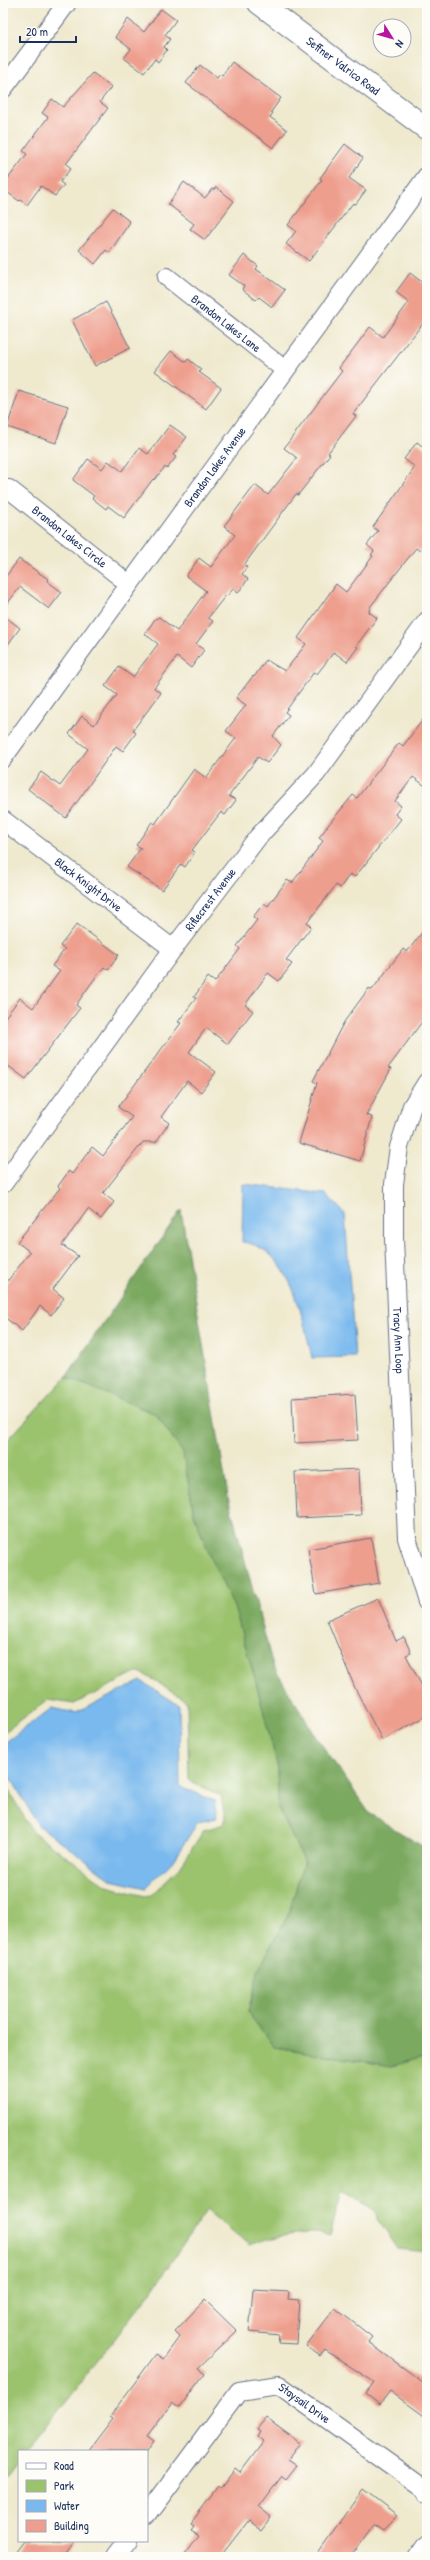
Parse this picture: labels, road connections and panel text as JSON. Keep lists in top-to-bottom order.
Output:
{
  "streets": {
    "street": [
      "Seffner Valrico Road",
      "Brandon Lakes Lane",
      "Brandon Lakes Avenue",
      "Brandon Lakes Circle",
      "Black Knight Drive",
      "Riflecrest Avenue",
      "Tracy Ann Loop",
      "Staysail Drive"
    ]
  },
  "crossings": [
    ["Brandon Lakes Lane", "Brandon Lakes Avenue"],
    ["Brandon Lakes Avenue", "Brandon Lakes Circle"],
    ["Black Knight Drive", "Riflecrest Avenue"]
  ],
  "legend": [
    "Road",
    "Park",
    "Water",
    "Building"
  ],
  "scale_bar": "20 m",
  "north": "bottom right"
}
